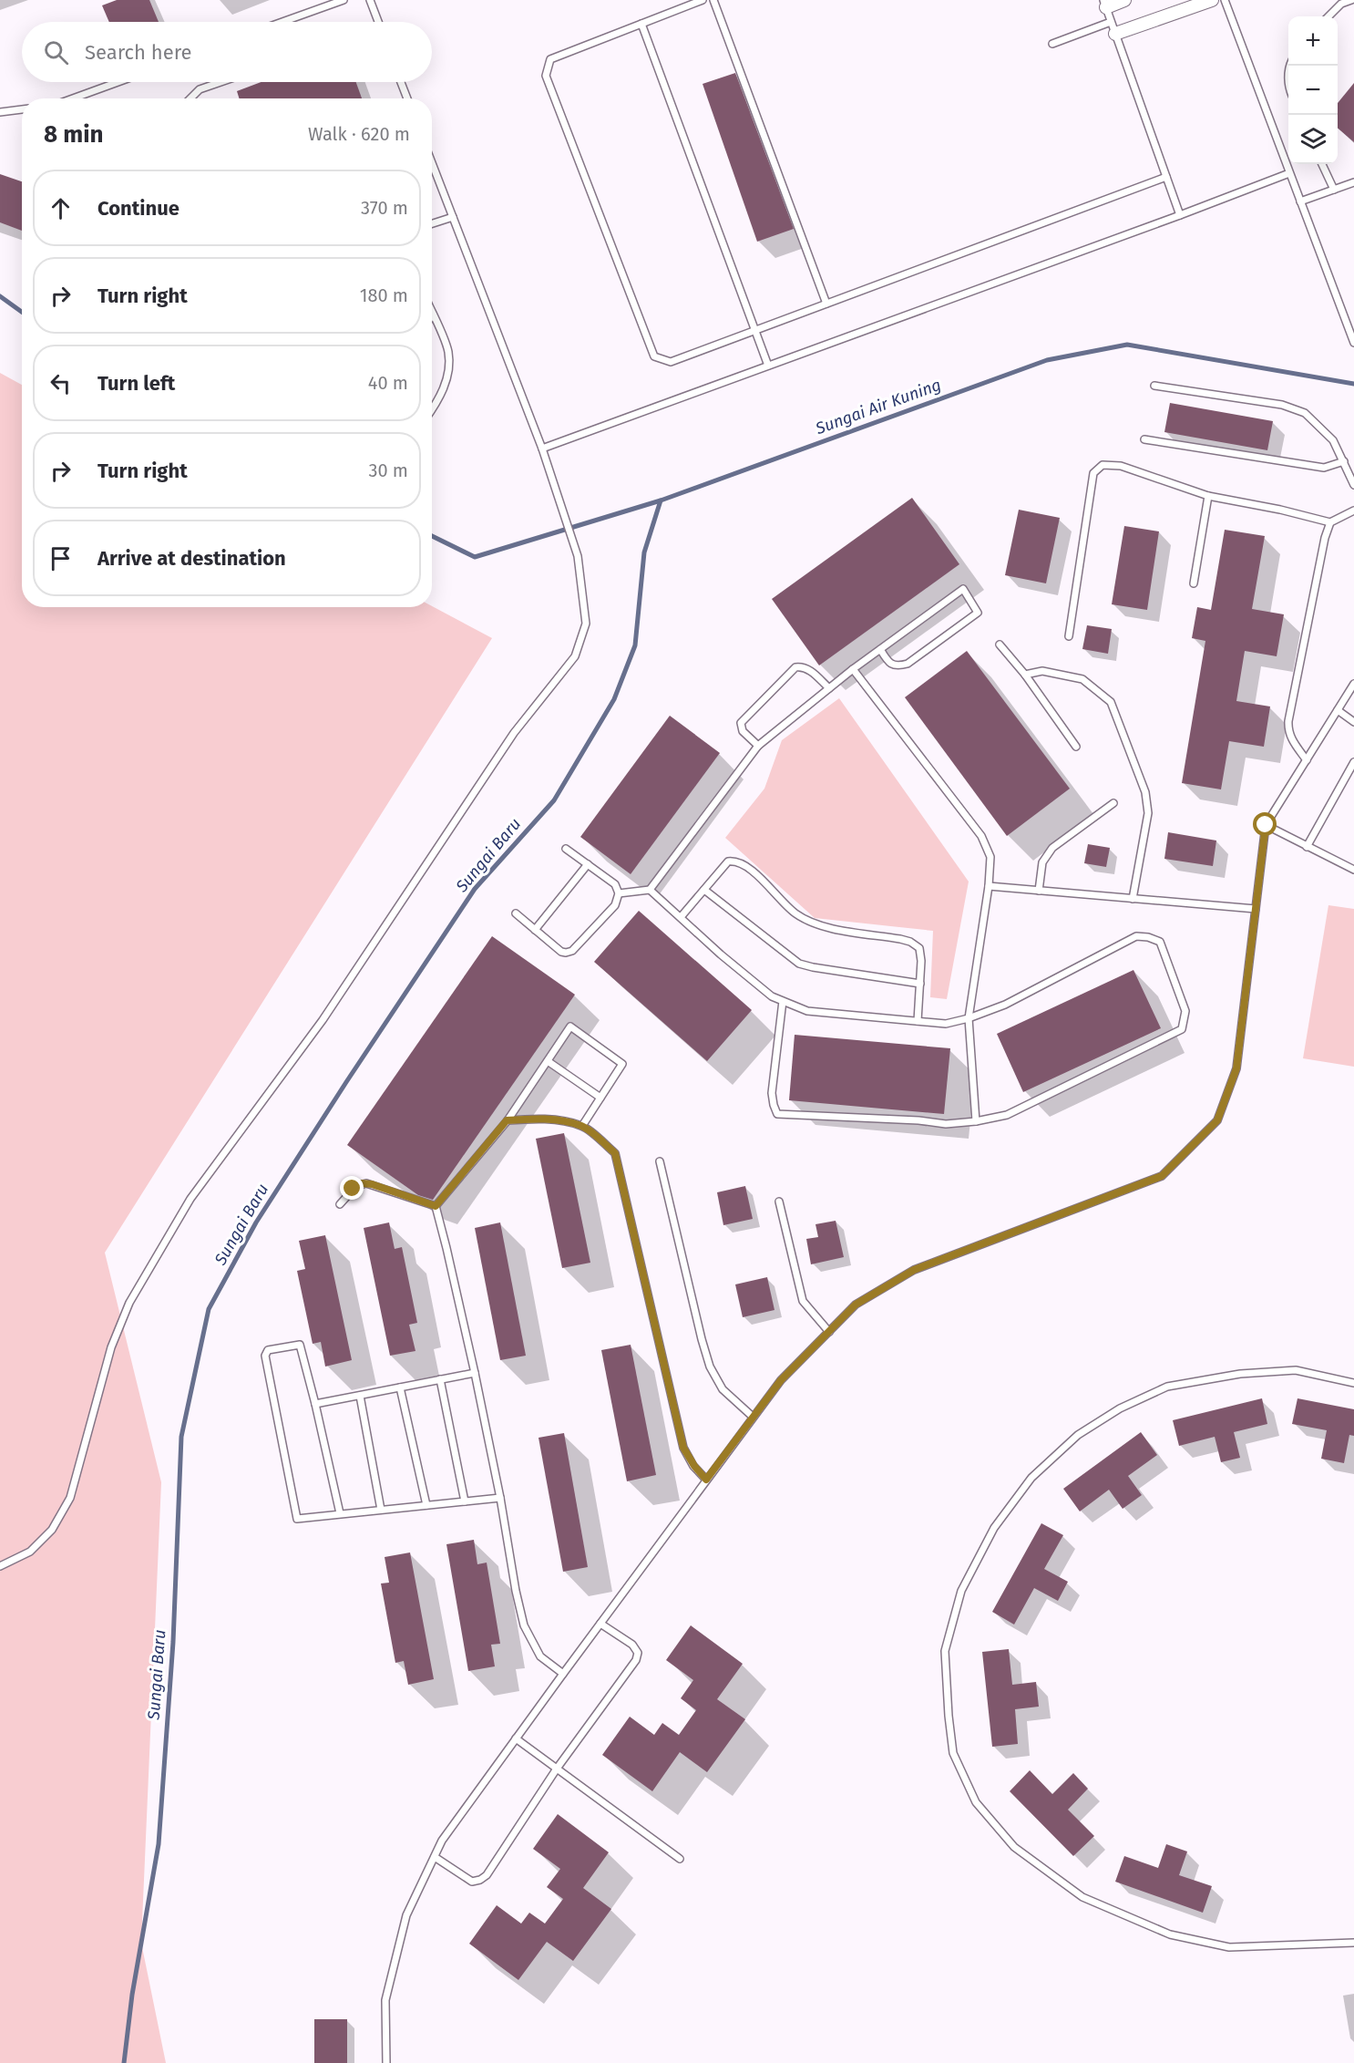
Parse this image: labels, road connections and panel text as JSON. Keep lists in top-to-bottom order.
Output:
{
  "water": ["Sungai Air Kuning", "Sungai Baru"],
  "page": {
    "map_buttons": ["+", "−"],
    "search": "Search here",
    "heading": ["8 min", "Walk · 620 m"],
    "list": [
      ["Continue", "370 m"],
      ["Turn right", "180 m"],
      ["Turn left", "40 m"],
      ["Turn right", "30 m"],
      "Arrive at destination"
    ]
  }
}
